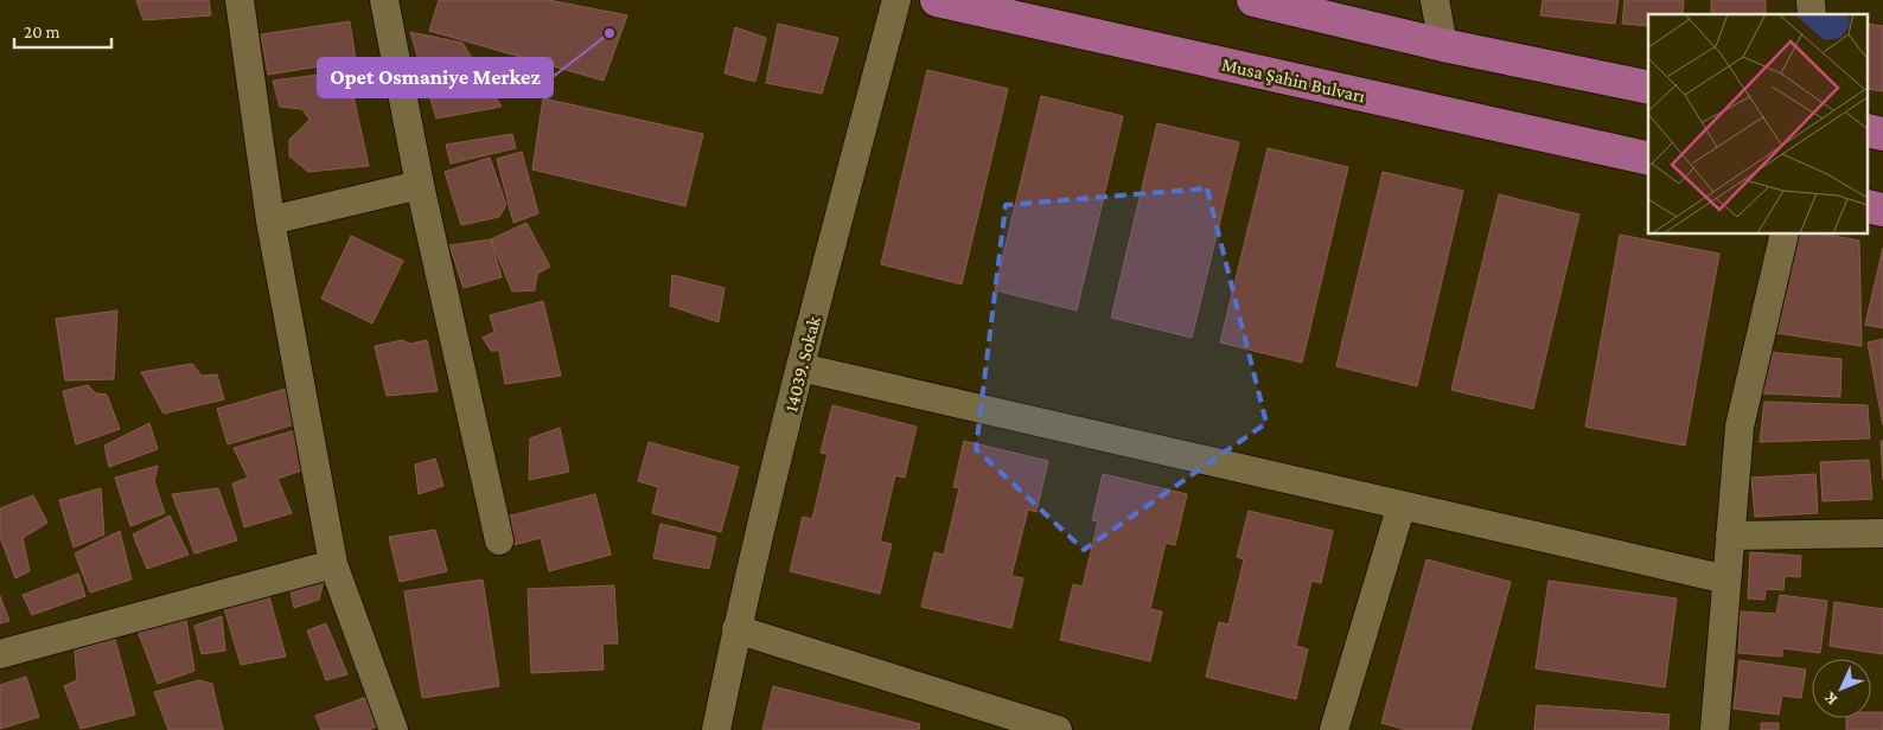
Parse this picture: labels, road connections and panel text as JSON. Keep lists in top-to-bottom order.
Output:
{
  "streets": {
    "main road": ["Musa Şahin Bulvarı"],
    "street": ["14039. Sokak"]
  },
  "places": ["Opet Osmaniye Merkez"],
  "scale_bar": "20 m",
  "north": "bottom left"
}
